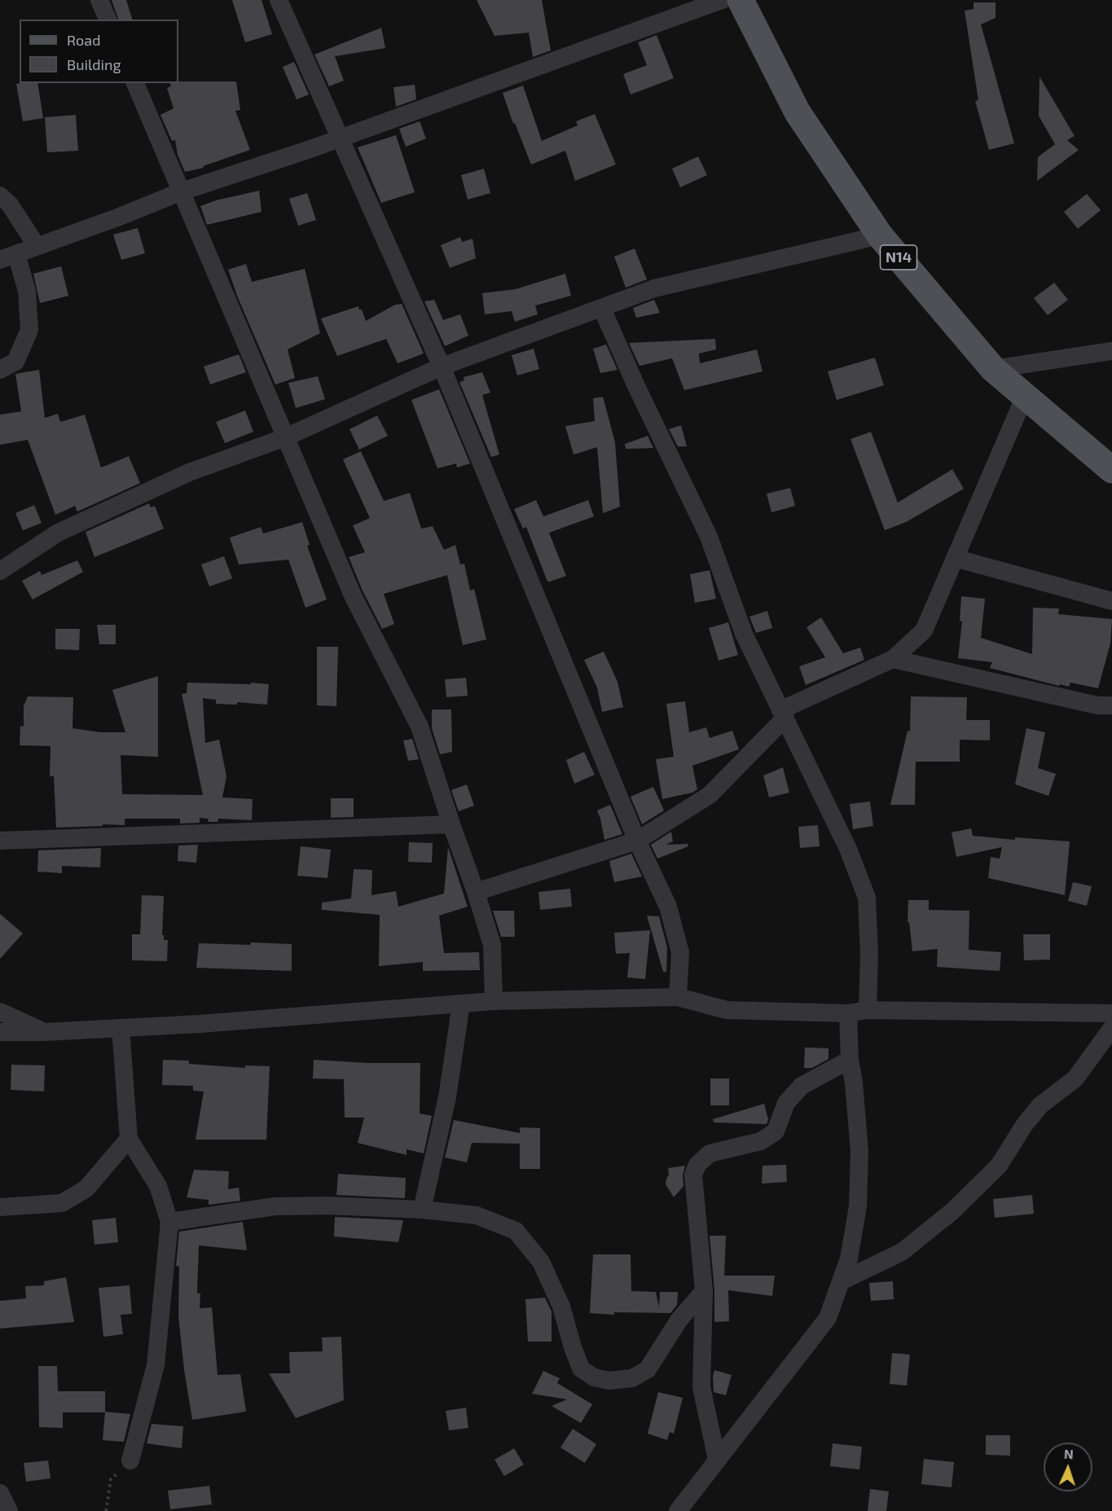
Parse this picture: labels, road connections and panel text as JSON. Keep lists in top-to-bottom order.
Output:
{
  "streets": {
    "main road": ["N14"]
  },
  "legend": ["Road", "Building"],
  "north": "top"
}
